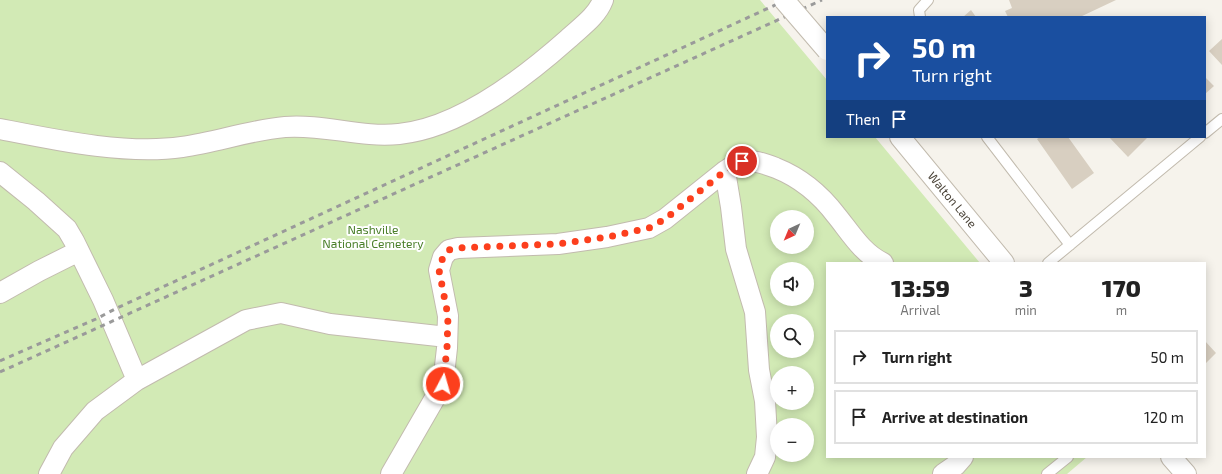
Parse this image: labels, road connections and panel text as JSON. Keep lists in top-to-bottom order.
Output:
{
  "streets": {
    "street": ["Walton Lane"]
  },
  "parks": ["Nashville National Cemetery"],
  "north": "bottom left",
  "page": {
    "turn": ["50 m", "Turn right"],
    "then": "Then",
    "map_buttons": ["+", "−"],
    "eta": [
      "13:59",
      "Arrival",
      "3",
      "min",
      "170",
      "m"
    ],
    "list": [
      {
        "name": "Turn right",
        "value": "50 m"
      },
      {
        "name": "Arrive at destination",
        "value": "120 m"
      }
    ]
  }
}
